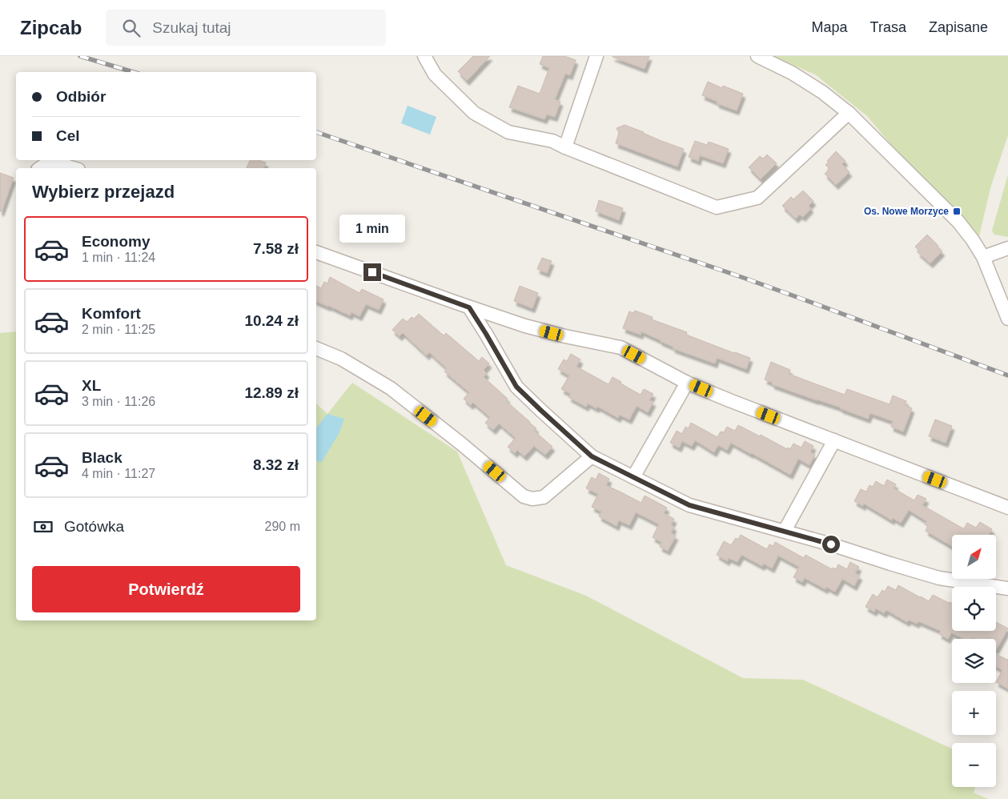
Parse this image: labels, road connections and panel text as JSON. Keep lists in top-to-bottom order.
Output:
{
  "places": {
    "transit": ["Os. Nowe Morzyce"]
  },
  "north": "top right",
  "page": {
    "header": "Zipcab",
    "search": "Szukaj tutaj",
    "nav": ["Mapa", "Trasa", "Zapisane"],
    "banner": ["Odbiór", "Cel"],
    "heading": "Wybierz przejazd",
    "bubble": "1 min",
    "list": [
      {
        "name": "Economy",
        "note": "1 min · 11:24",
        "value": "7.58 zł"
      },
      {
        "name": "Komfort",
        "note": "2 min · 11:25",
        "value": "10.24 zł"
      },
      {
        "name": "XL",
        "note": "3 min · 11:26",
        "value": "12.89 zł"
      },
      {
        "name": "Black",
        "note": "4 min · 11:27",
        "value": "8.32 zł"
      }
    ],
    "pay": ["Gotówka", "290 m"],
    "map_buttons": ["+", "−"],
    "buttons": "Potwierdź"
  }
}
